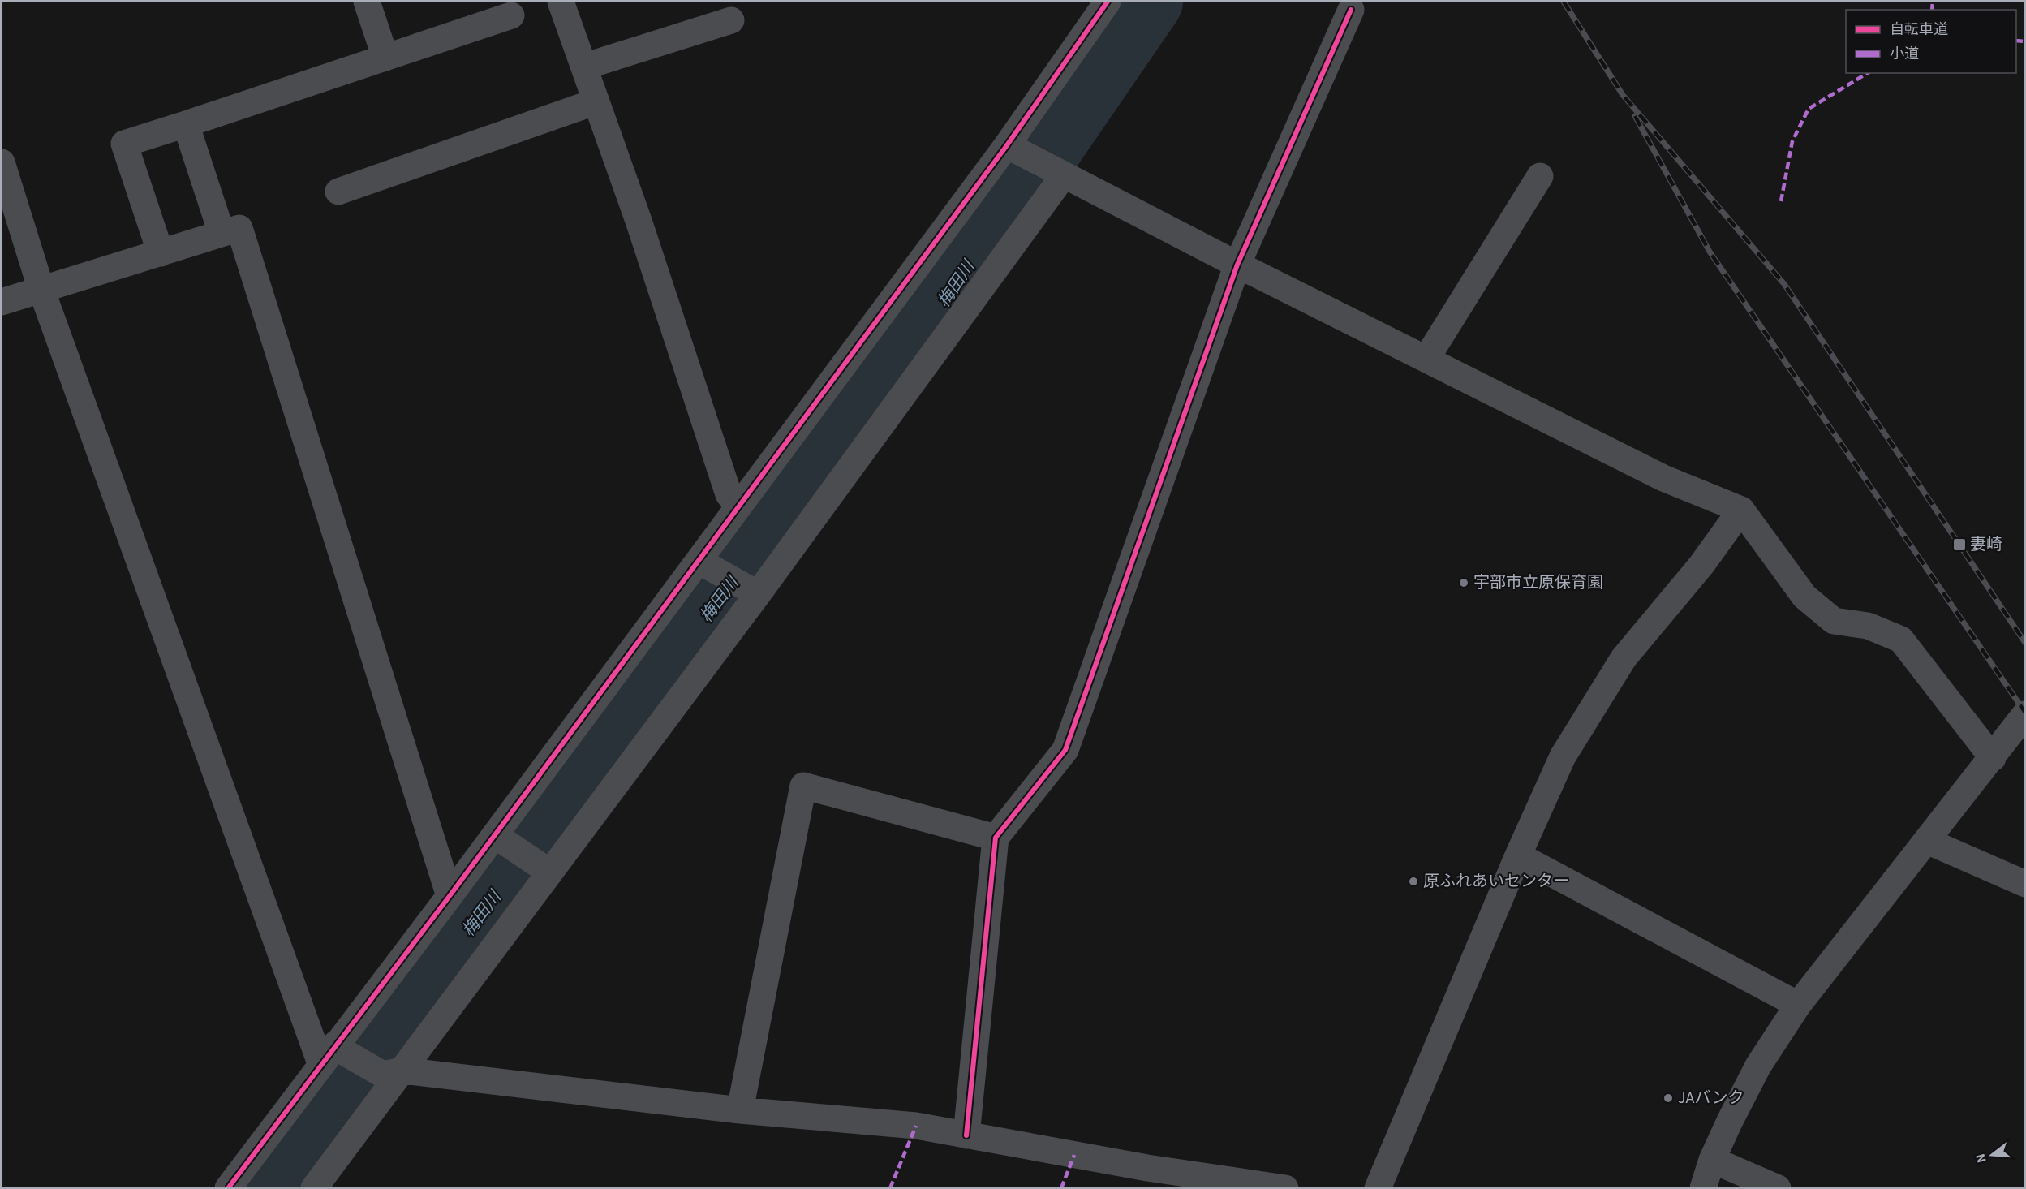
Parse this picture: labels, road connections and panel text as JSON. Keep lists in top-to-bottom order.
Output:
{
  "water": ["梅田川"],
  "places": {
    "transit": ["妻崎"],
    "other": ["宇部市立原保育園", "原ふれあいセンター", "JAバンク"]
  },
  "legend": ["自転車道", "小道"],
  "north": "left"
}
